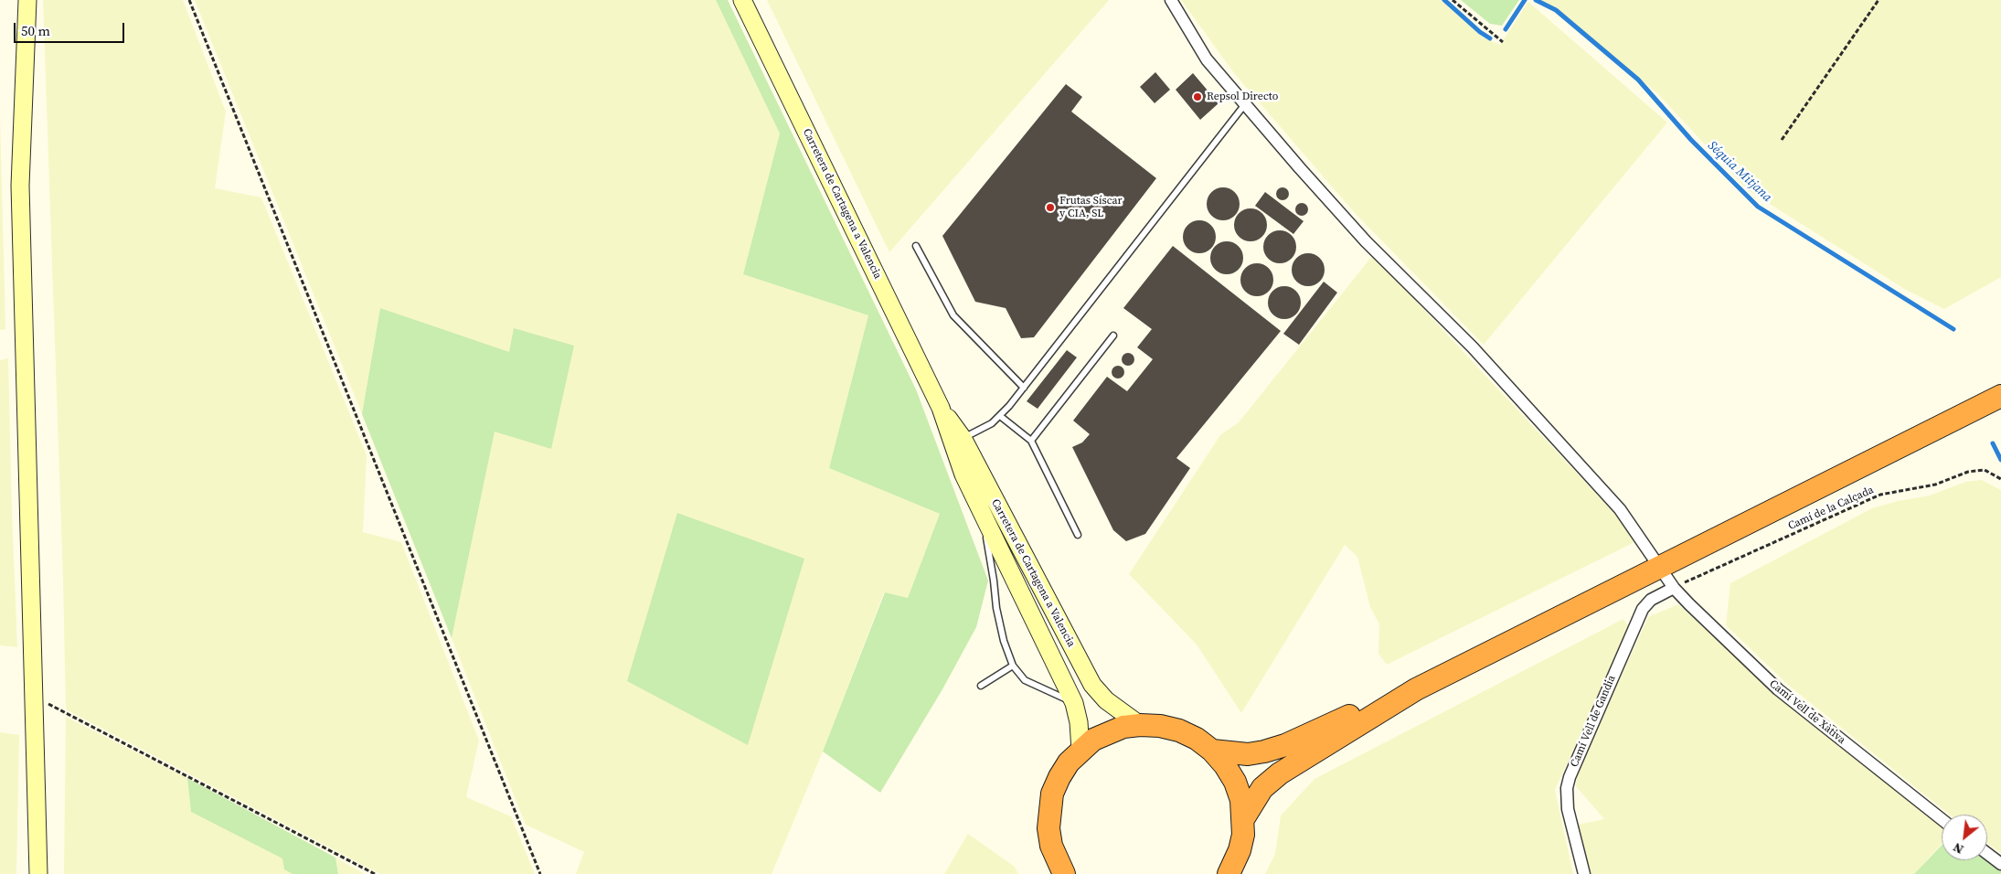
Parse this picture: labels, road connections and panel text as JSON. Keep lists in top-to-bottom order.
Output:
{
  "streets": {
    "main road": ["Carretera de Cartagena a Valencia"],
    "street": ["Camí Vell de Xàtiva", "Camí Vell de Gandia"],
    "path": ["Camí de la Calçada"]
  },
  "crossings": [
    ["Camí de la Calçada", "Camí Vell de Xàtiva"],
    ["Camí de la Calçada", "Camí Vell de Gandia"],
    ["Camí Vell de Xàtiva", "Camí Vell de Gandia"]
  ],
  "water": ["Séquia Mitjana"],
  "places": ["Repsol Directo", "Frutas Síscar y CIA, SL"],
  "scale_bar": "50 m",
  "north": "bottom left"
}
